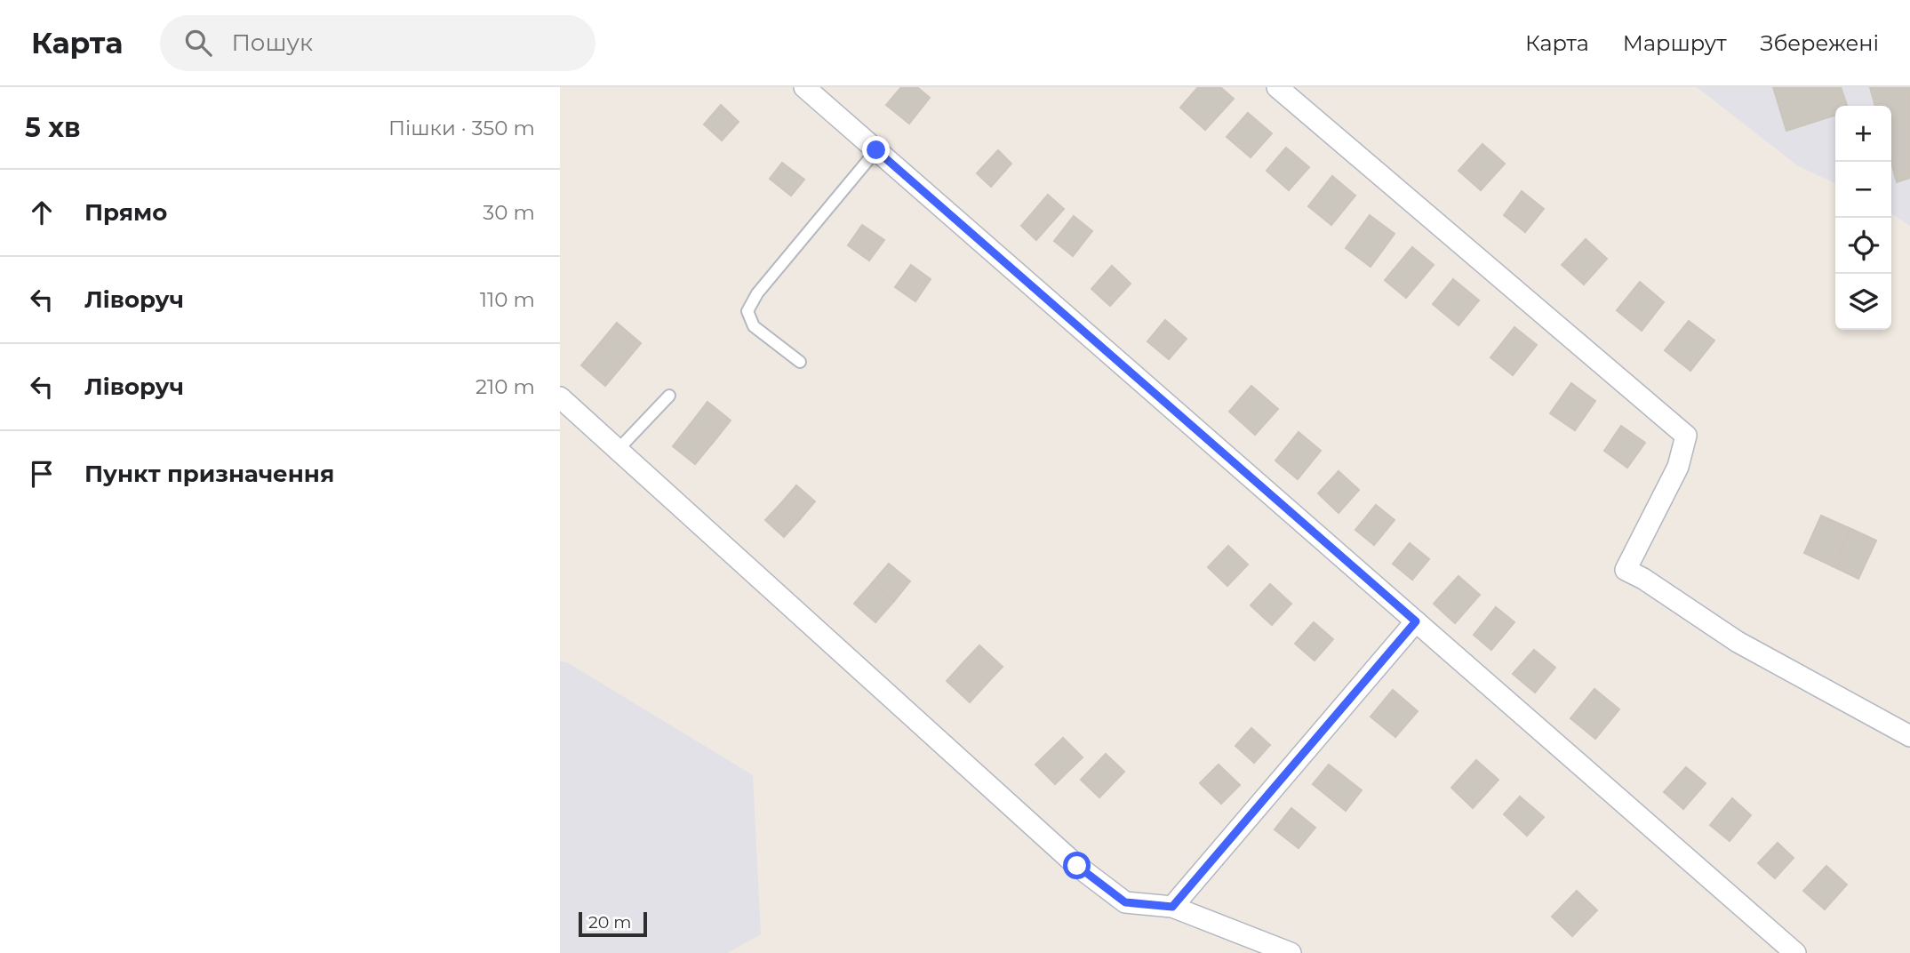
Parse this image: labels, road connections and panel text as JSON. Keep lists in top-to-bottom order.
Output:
{
  "scale_bar": "20 m",
  "page": {
    "header": "Карта",
    "search": "Пошук",
    "nav": ["Карта", "Маршрут", "Збережені"],
    "heading": ["5 хв", "Пішки · 350 m"],
    "map_buttons": ["+", "−"],
    "list": [
      ["Прямо", "30 m"],
      ["Ліворуч", "110 m"],
      ["Ліворуч", "210 m"],
      "Пункт призначення"
    ],
    "scale": "20 m"
  }
}
